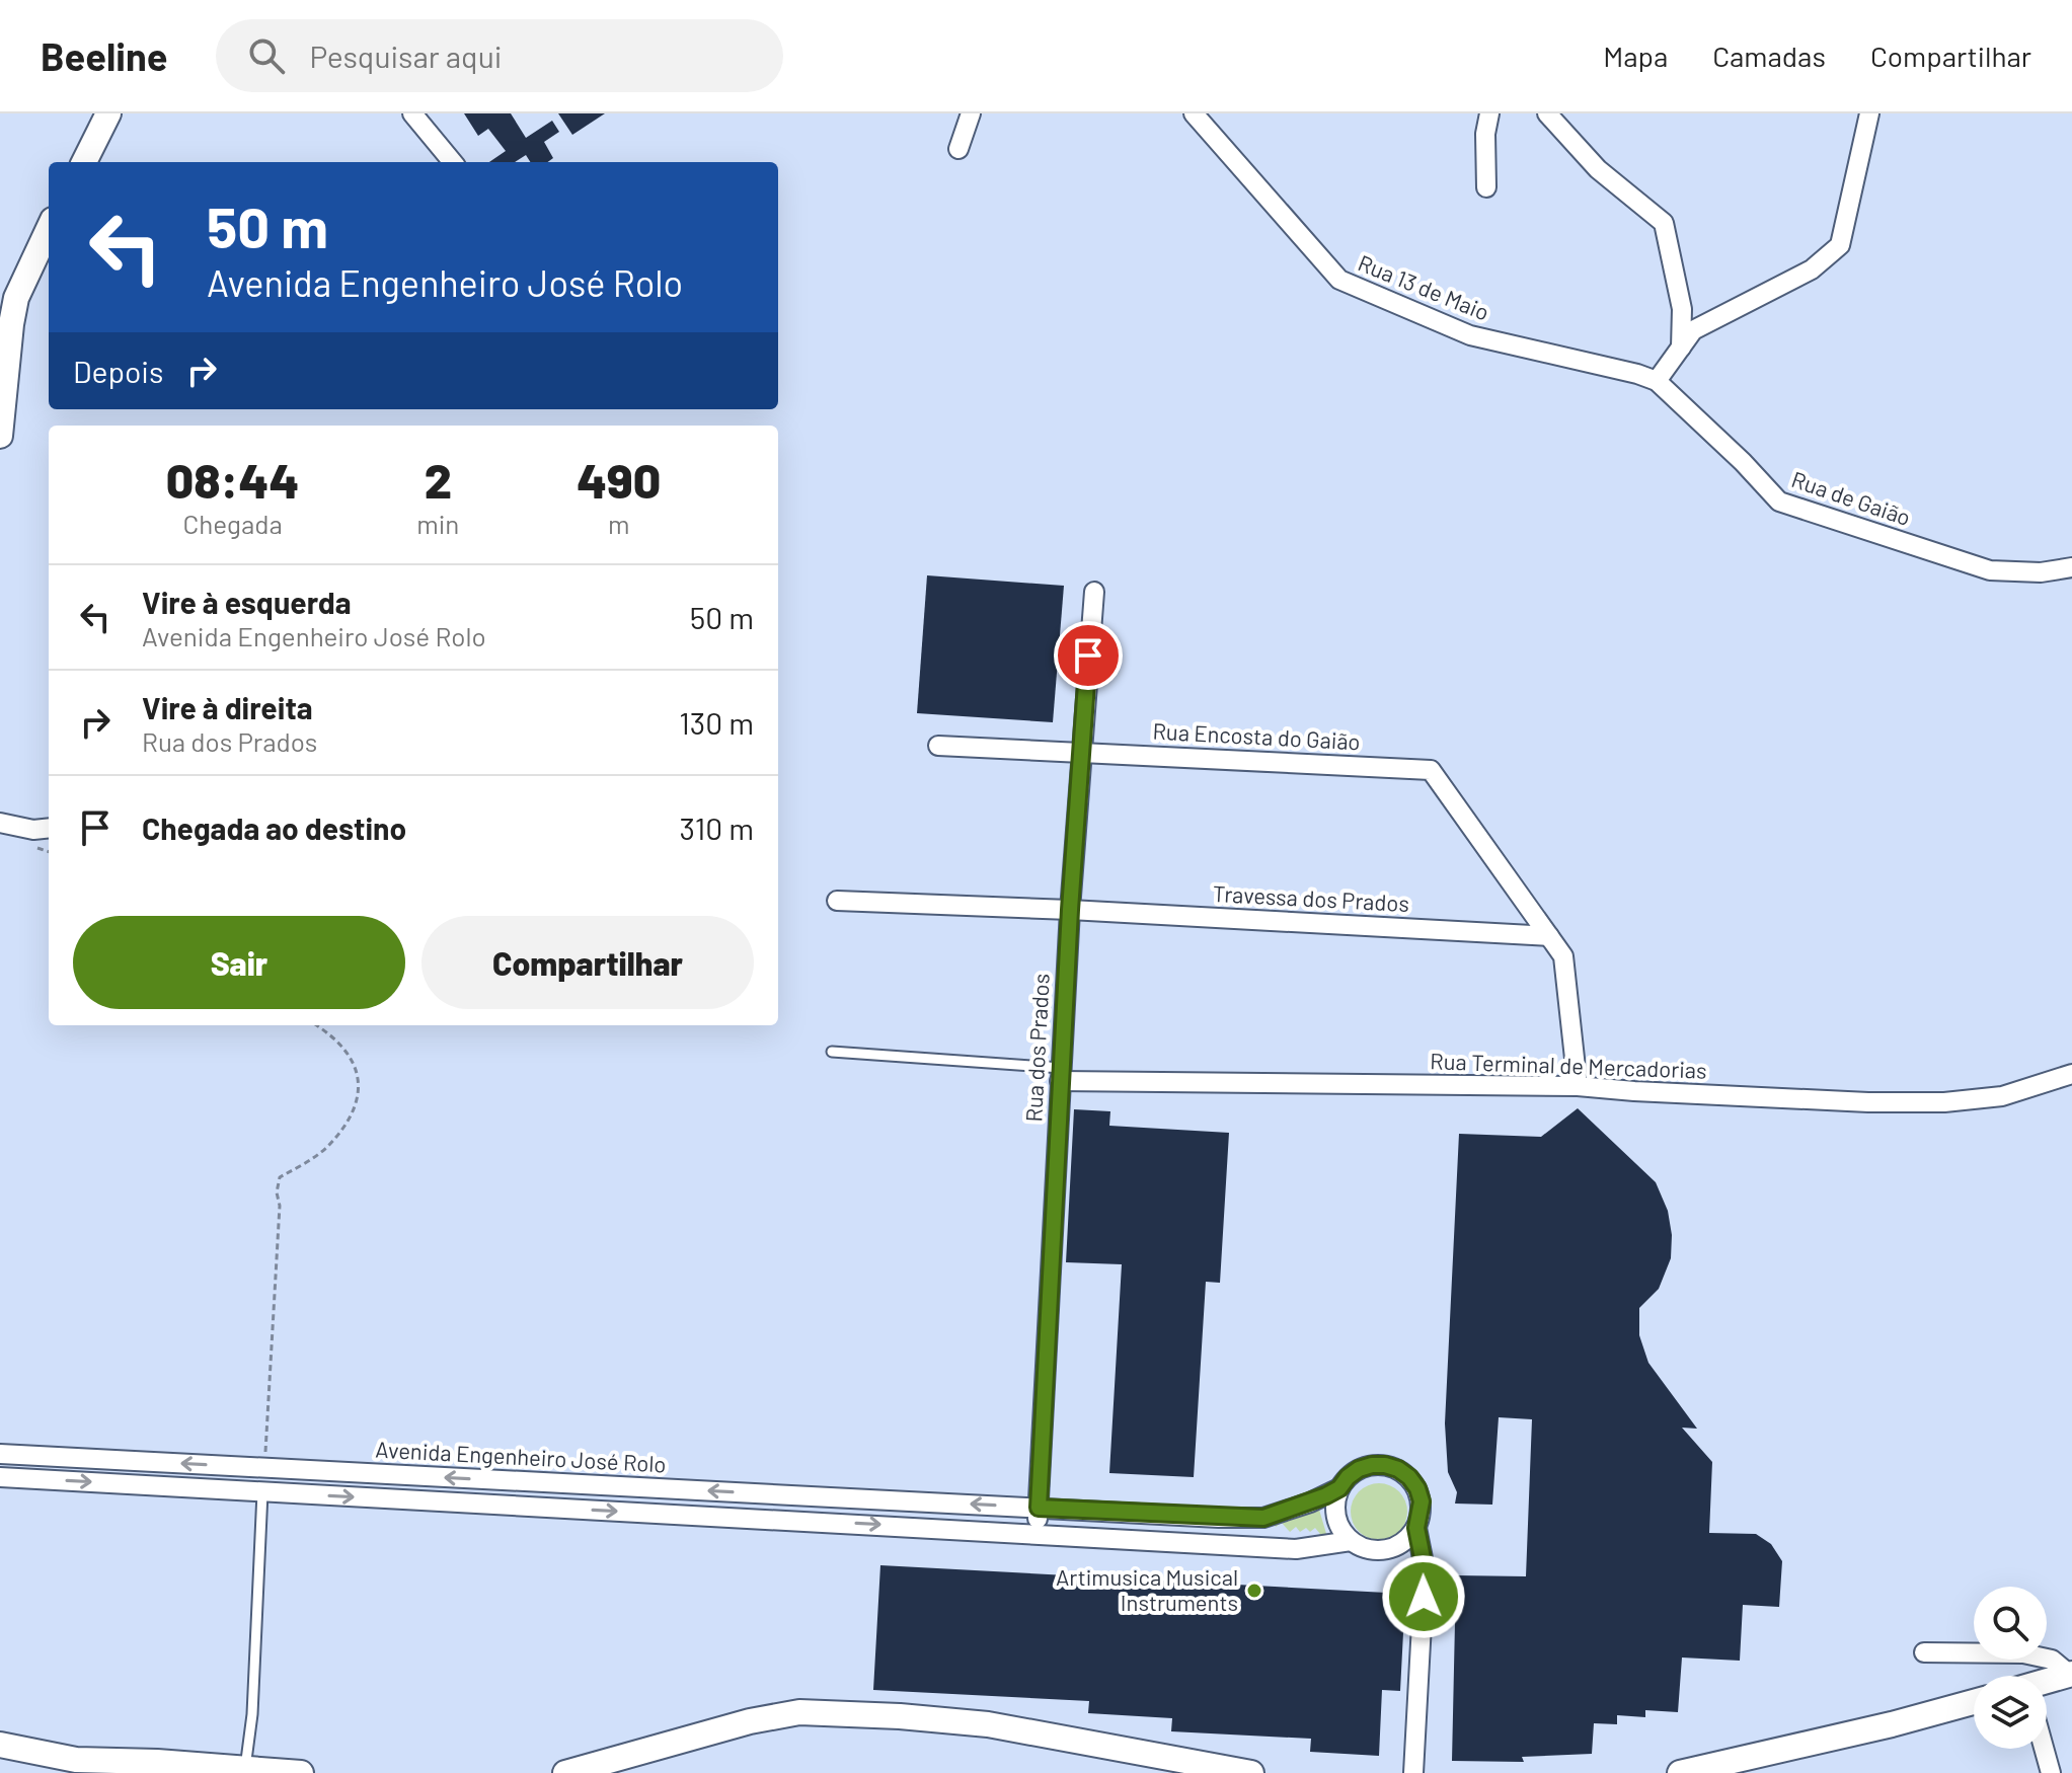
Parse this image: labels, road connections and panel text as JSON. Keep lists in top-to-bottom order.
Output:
{
  "streets": {
    "street": [
      "Rua 13 de Maio",
      "Rua de Gaião",
      "Rua Encosta do Gaião",
      "Travessa dos Prados",
      "Rua dos Prados",
      "Rua Terminal de Mercadorias",
      "Avenida Engenheiro José Rolo"
    ]
  },
  "crossings": [
    ["Rua 13 de Maio", "Rua de Gaião"],
    ["Rua Encosta do Gaião", "Travessa dos Prados"],
    ["Rua Encosta do Gaião", "Rua dos Prados"],
    ["Travessa dos Prados", "Rua dos Prados"],
    ["Rua dos Prados", "Rua Terminal de Mercadorias"],
    ["Rua dos Prados", "Avenida Engenheiro José Rolo"]
  ],
  "places": ["Artimusica Musical Instruments"],
  "page": {
    "header": "Beeline",
    "search": "Pesquisar aqui",
    "nav": ["Mapa", "Camadas", "Compartilhar"],
    "turn": ["50 m", "Avenida Engenheiro José Rolo"],
    "then": "Depois",
    "eta": [
      "08:44",
      "Chegada",
      "2",
      "min",
      "490",
      "m"
    ],
    "list": [
      {
        "name": "Vire à esquerda",
        "note": "Avenida Engenheiro José Rolo",
        "value": "50 m"
      },
      {
        "name": "Vire à direita",
        "note": "Rua dos Prados",
        "value": "130 m"
      },
      {
        "name": "Chegada ao destino",
        "value": "310 m"
      }
    ],
    "buttons": ["Sair", "Compartilhar"]
  }
}
